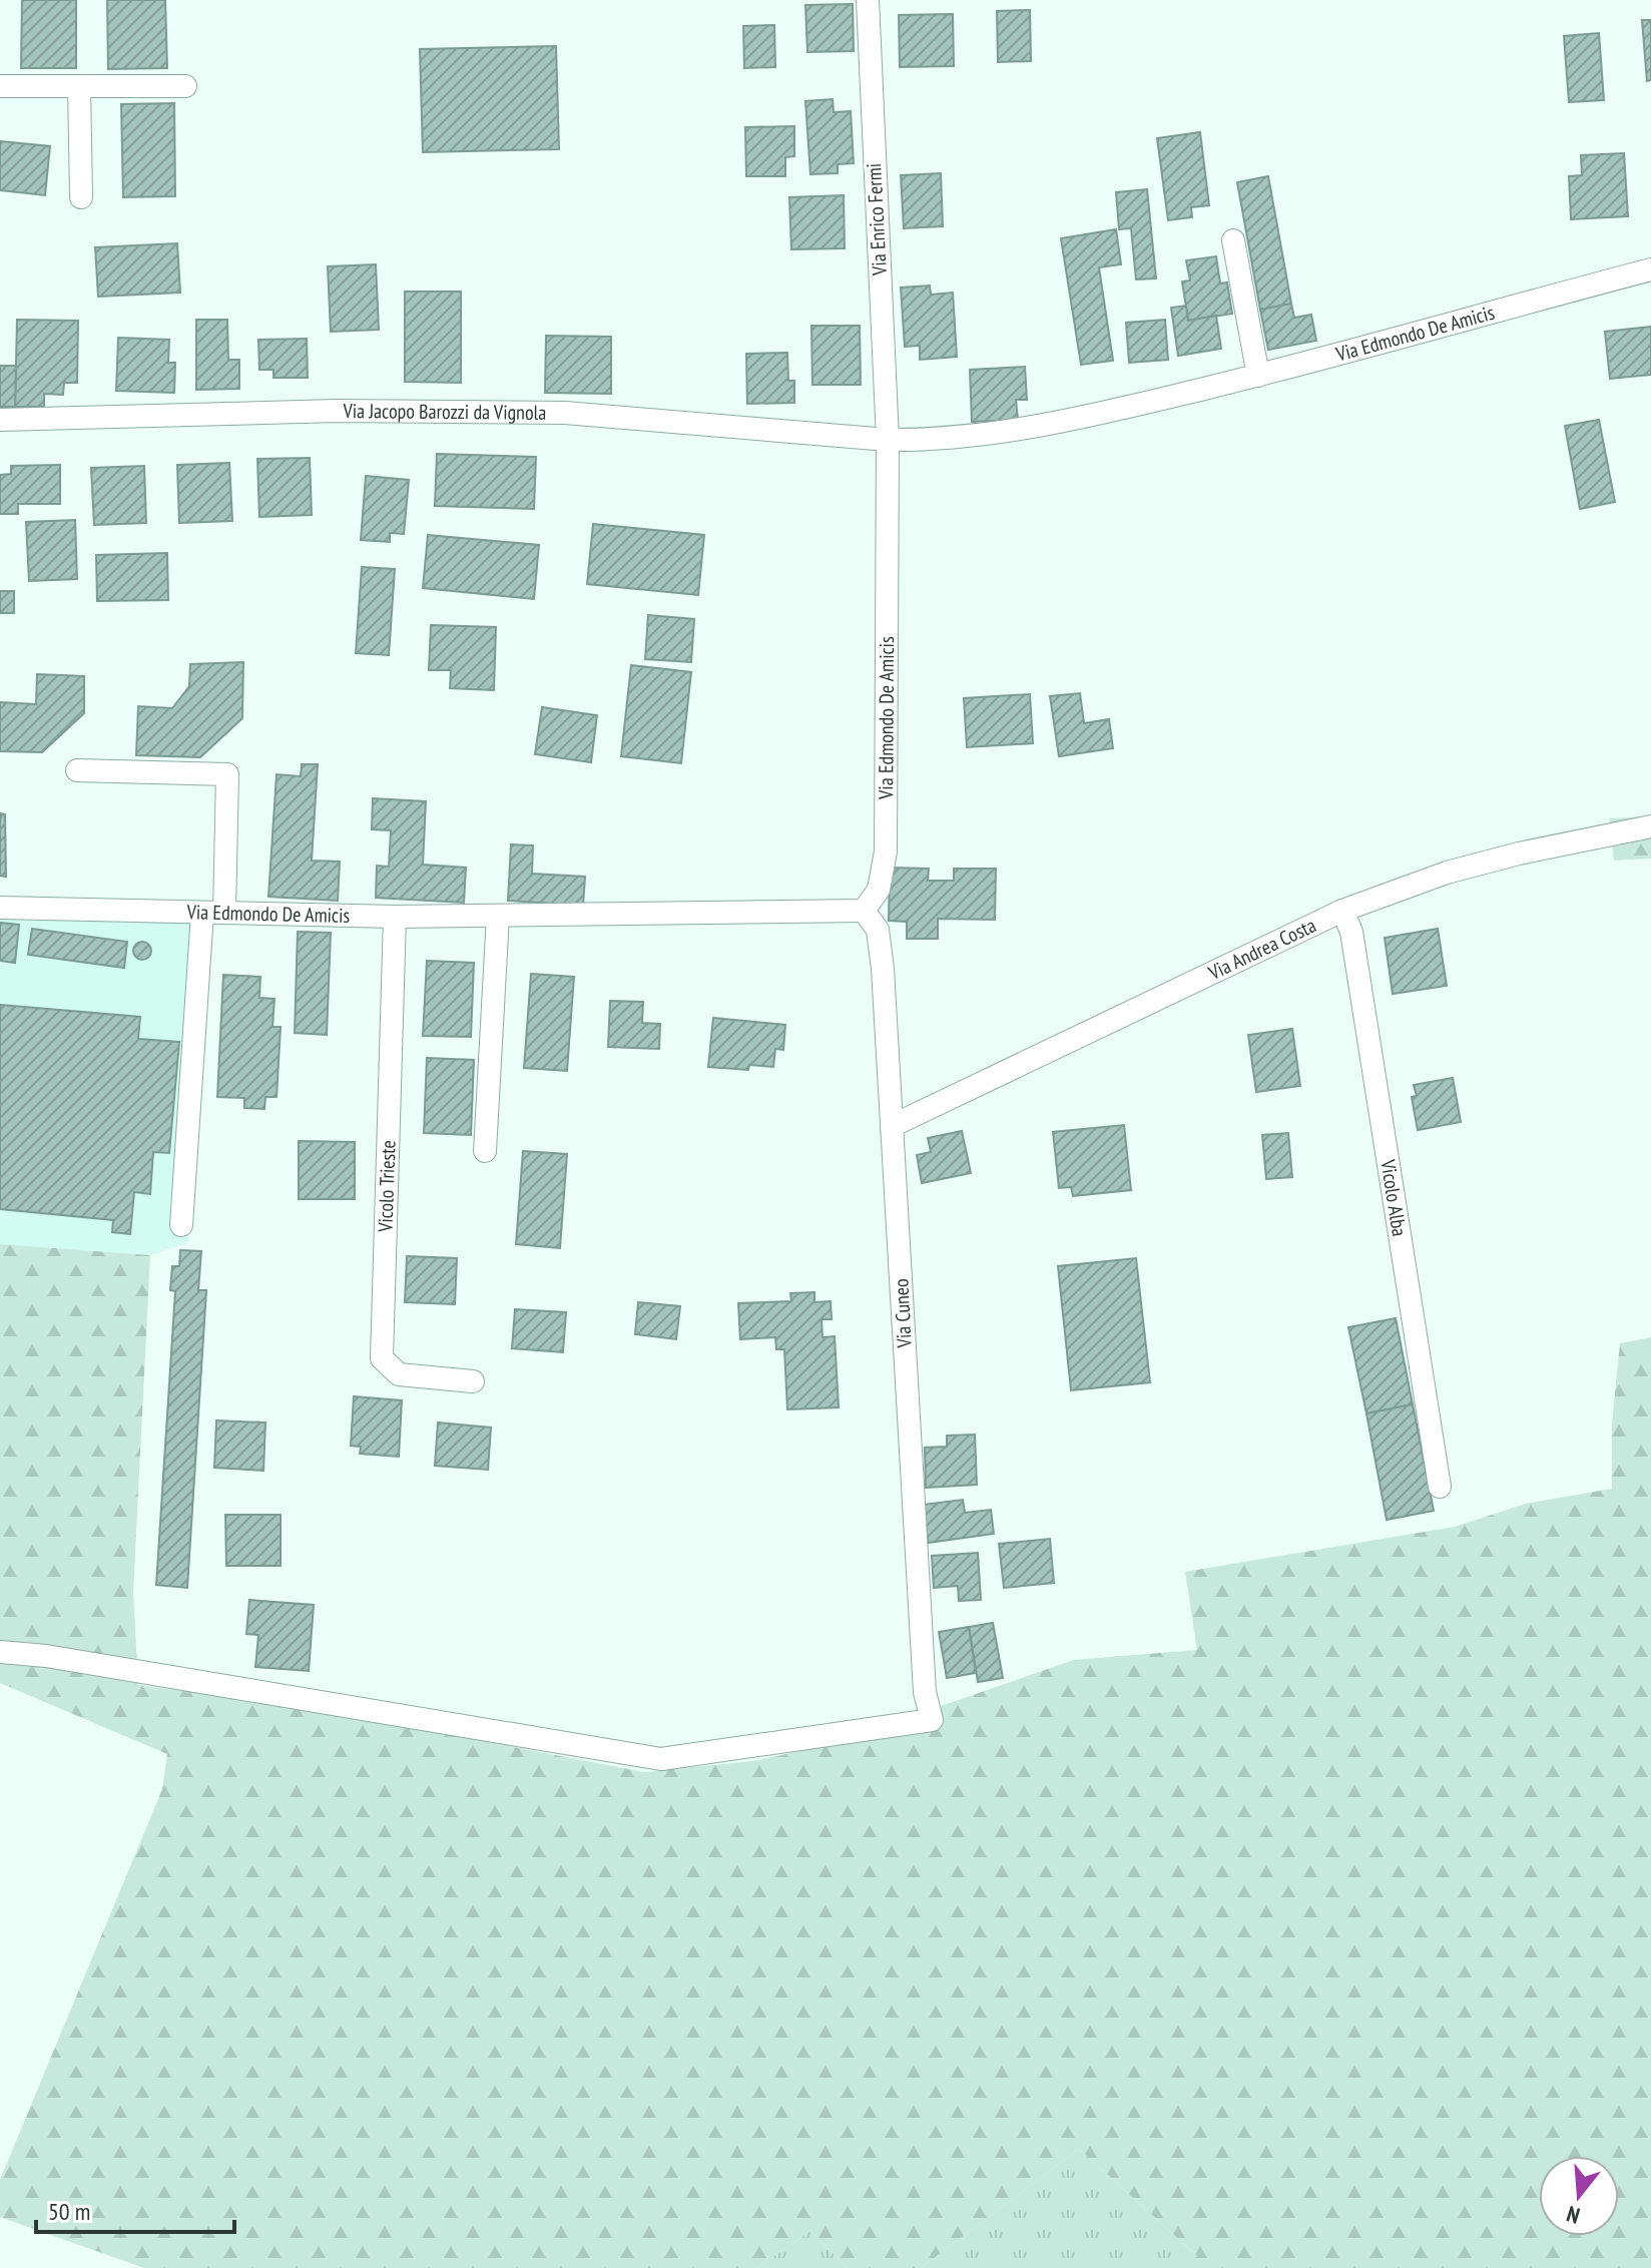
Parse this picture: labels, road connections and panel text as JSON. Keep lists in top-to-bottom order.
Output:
{
  "streets": {
    "street": [
      "Via Enrico Fermi",
      "Via Edmondo De Amicis",
      "Via Jacopo Barozzi da Vignola",
      "Via Andrea Costa",
      "Vicolo Trieste",
      "Vicolo Alba",
      "Via Cuneo"
    ]
  },
  "crossings": [
    ["Via Enrico Fermi", "Via Edmondo De Amicis"],
    ["Via Enrico Fermi", "Via Jacopo Barozzi da Vignola"],
    ["Via Edmondo De Amicis", "Via Jacopo Barozzi da Vignola"],
    ["Via Edmondo De Amicis", "Vicolo Trieste"],
    ["Via Edmondo De Amicis", "Via Cuneo"],
    ["Via Andrea Costa", "Vicolo Alba"],
    ["Via Andrea Costa", "Via Cuneo"]
  ],
  "scale_bar": "50 m",
  "north": "bottom"
}
